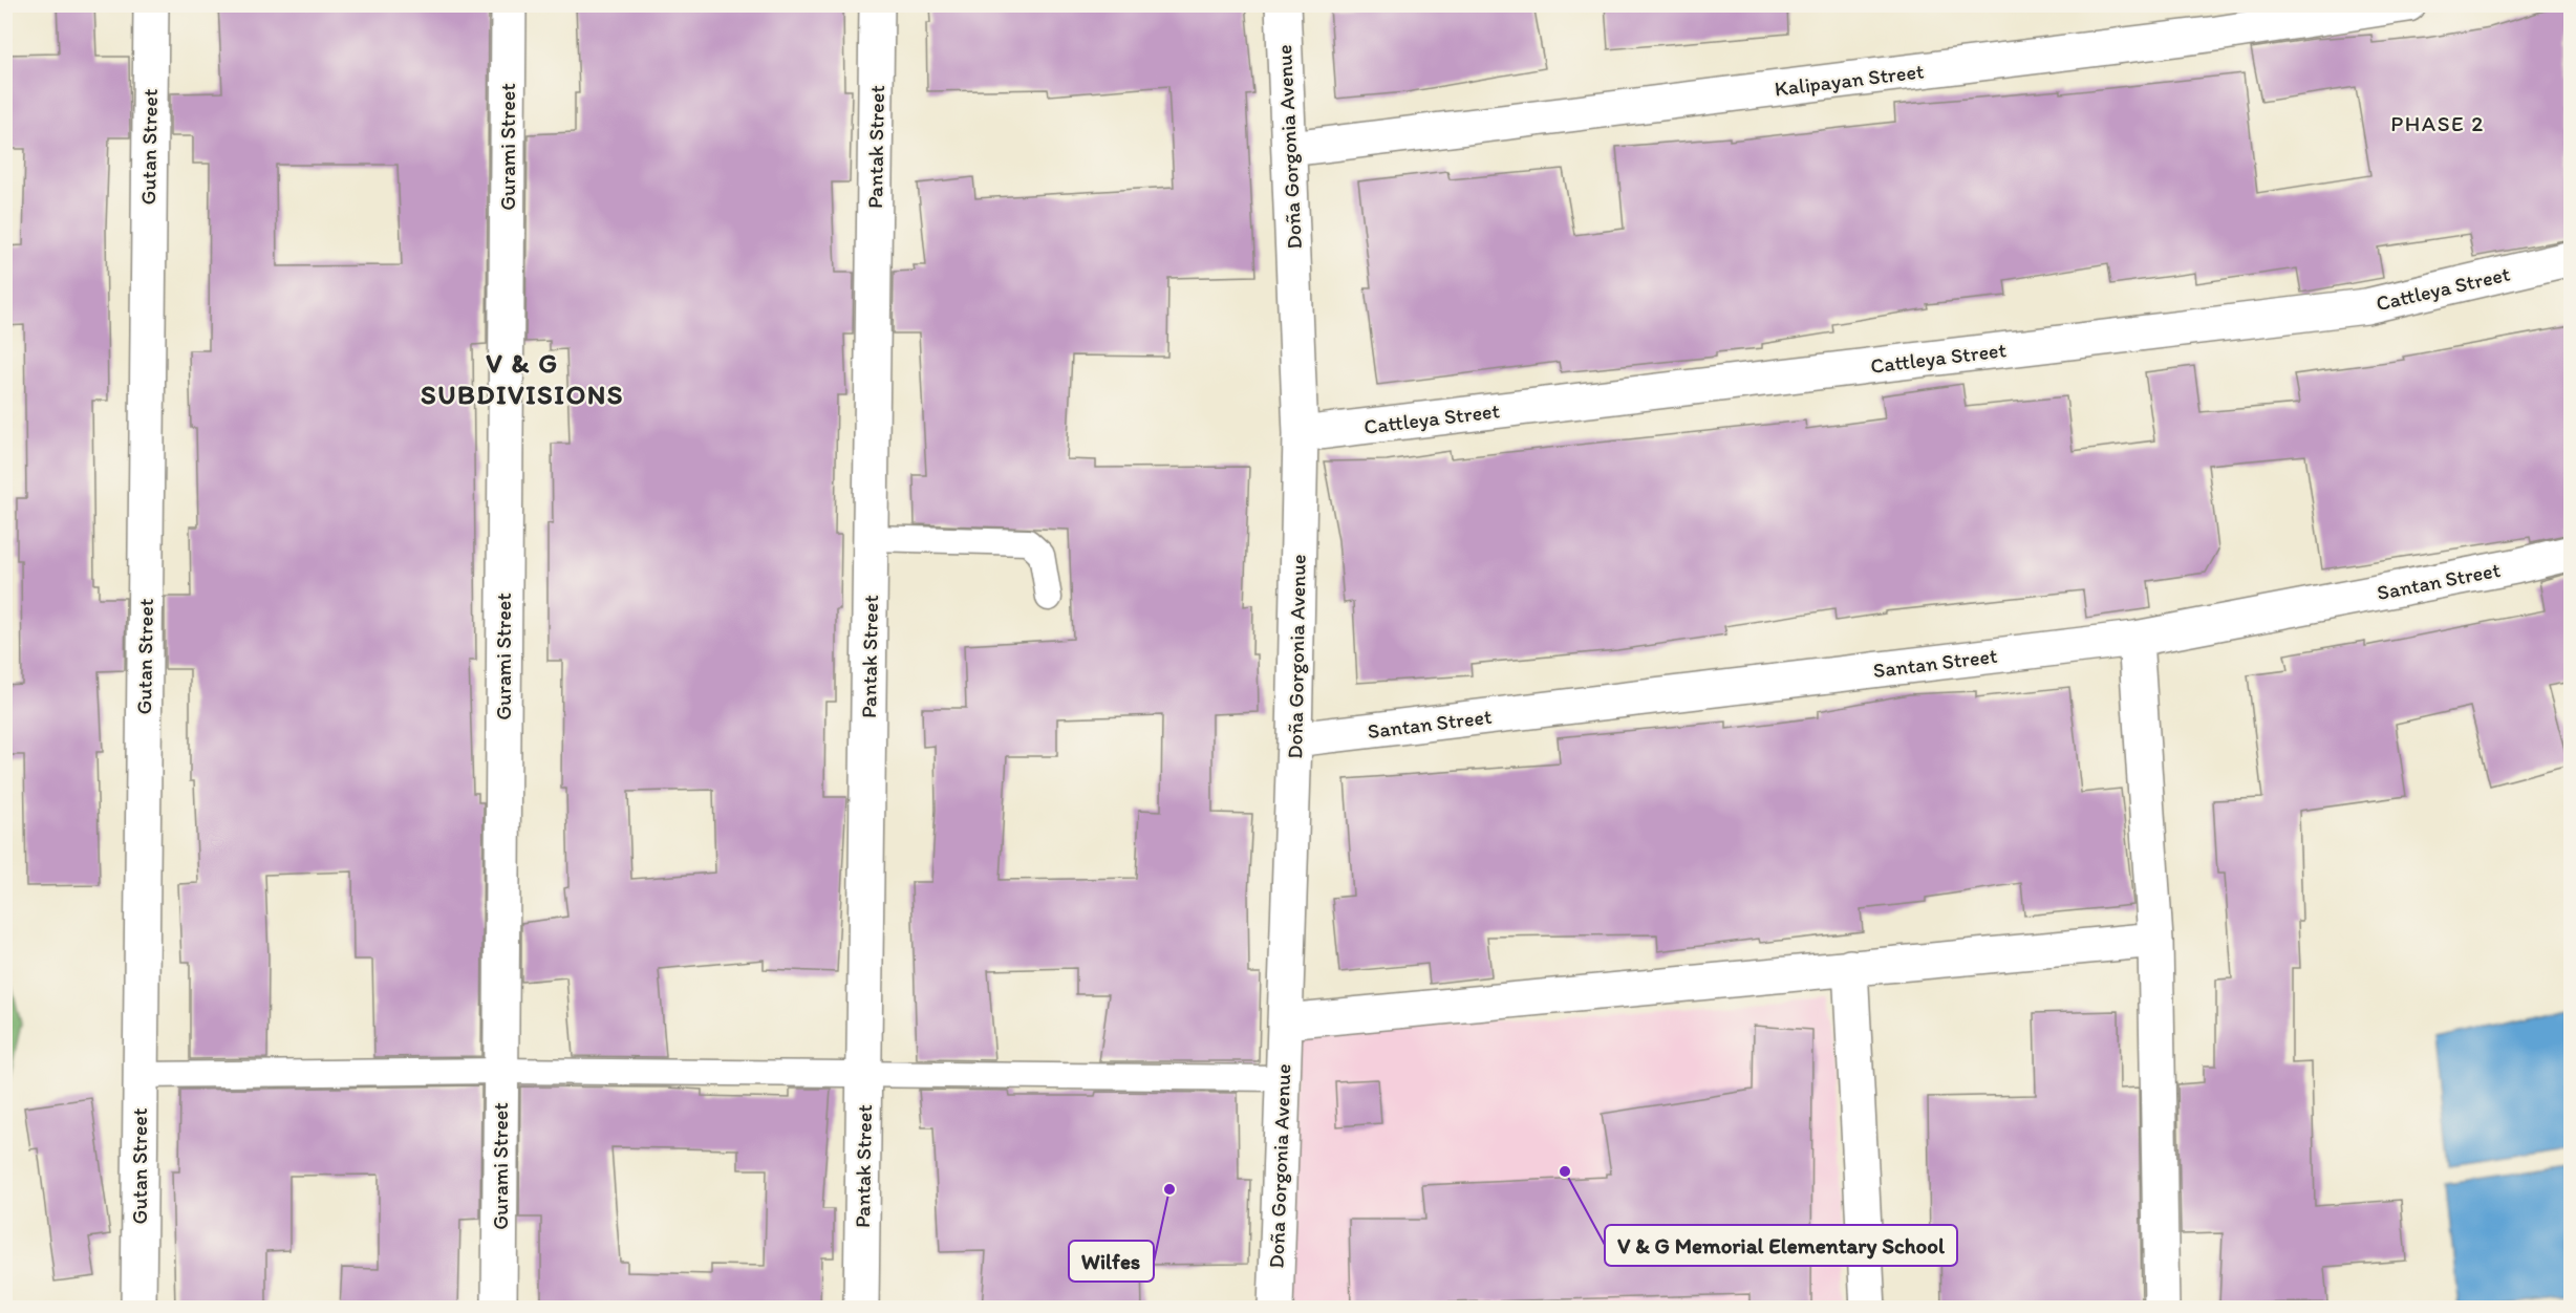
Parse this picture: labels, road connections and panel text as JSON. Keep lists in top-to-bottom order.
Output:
{
  "streets": {
    "street": [
      "Kalipayan Street",
      "Gutan Street",
      "Gurami Street",
      "Pantak Street",
      "Doña Gorgonia Avenue",
      "Cattleya Street",
      "Santan Street"
    ]
  },
  "crossings": [
    ["Kalipayan Street", "Doña Gorgonia Avenue"],
    ["Doña Gorgonia Avenue", "Cattleya Street"],
    ["Doña Gorgonia Avenue", "Santan Street"]
  ],
  "districts": ["PHASE 2", "V & G SUBDIVISIONS"],
  "places": ["V & G Memorial Elementary School", "Wilfes"]
}
